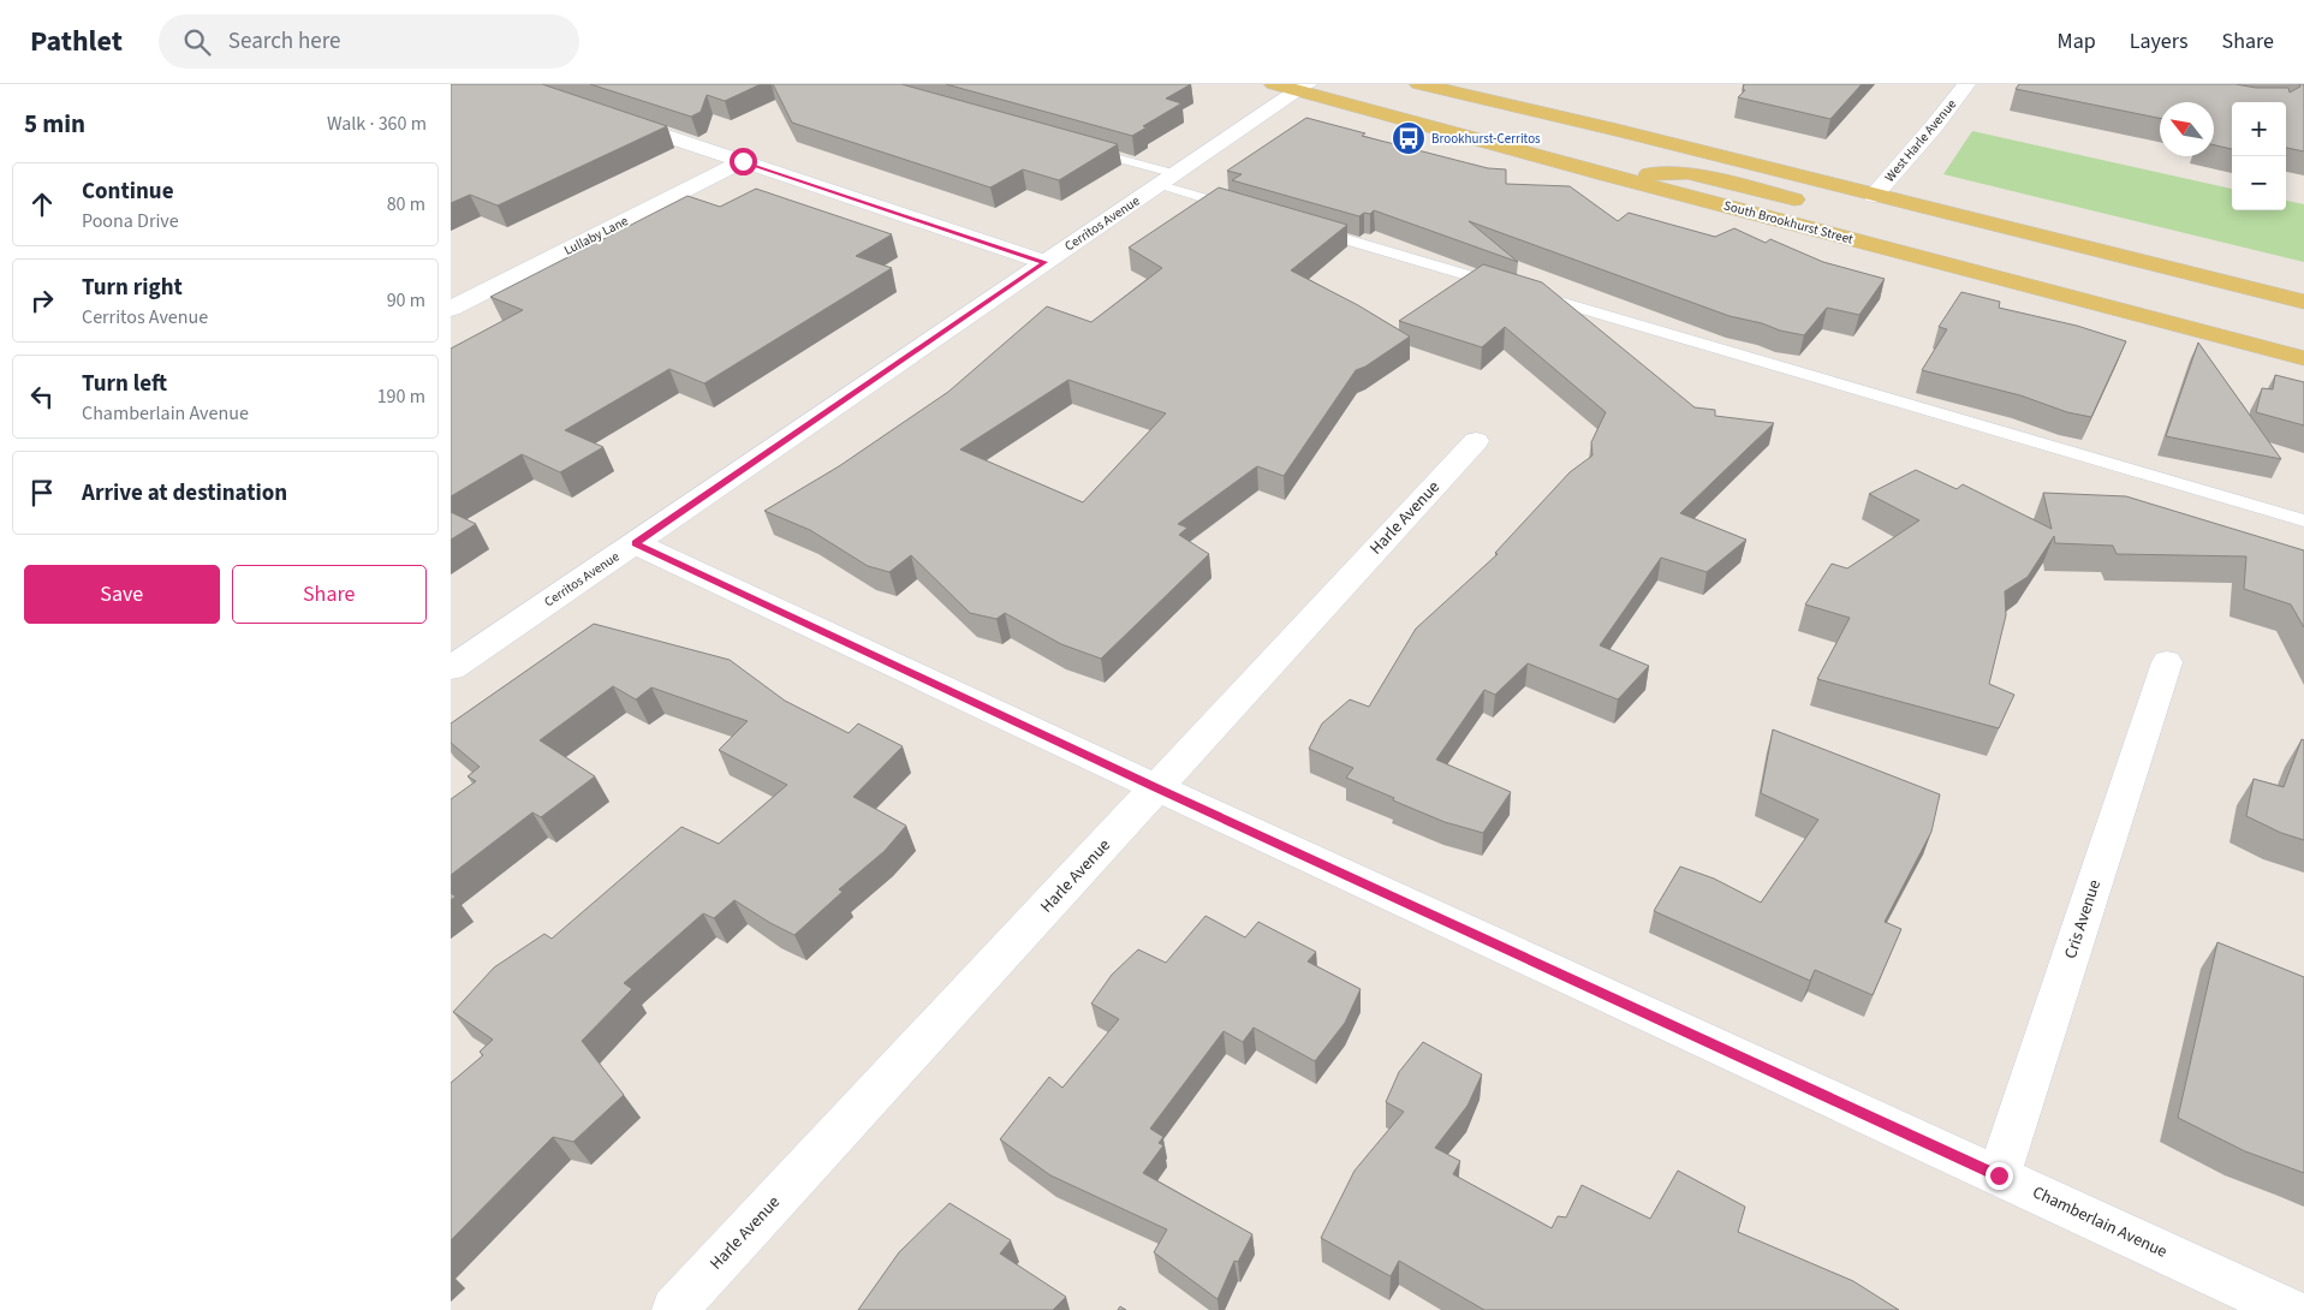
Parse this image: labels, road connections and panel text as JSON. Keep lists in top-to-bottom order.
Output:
{
  "streets": {
    "main road": ["South Brookhurst Street"],
    "street": [
      "West Harle Avenue",
      "Cerritos Avenue",
      "Lullaby Lane",
      "Harle Avenue",
      "Cris Avenue",
      "Chamberlain Avenue"
    ]
  },
  "crossings": [
    ["South Brookhurst Street", "Cerritos Avenue"],
    ["Cerritos Avenue", "Chamberlain Avenue"],
    ["Harle Avenue", "Chamberlain Avenue"],
    ["Cris Avenue", "Chamberlain Avenue"]
  ],
  "places": {
    "bus stop": ["Brookhurst-Cerritos"]
  },
  "north": "top left",
  "page": {
    "header": "Pathlet",
    "search": "Search here",
    "nav": ["Map", "Layers", "Share"],
    "heading": ["5 min", "Walk · 360 m"],
    "map_buttons": ["+", "−"],
    "list": [
      ["Continue", "Poona Drive", "80 m"],
      ["Turn right", "Cerritos Avenue", "90 m"],
      ["Turn left", "Chamberlain Avenue", "190 m"],
      "Arrive at destination"
    ],
    "buttons": ["Save", "Share"]
  }
}
